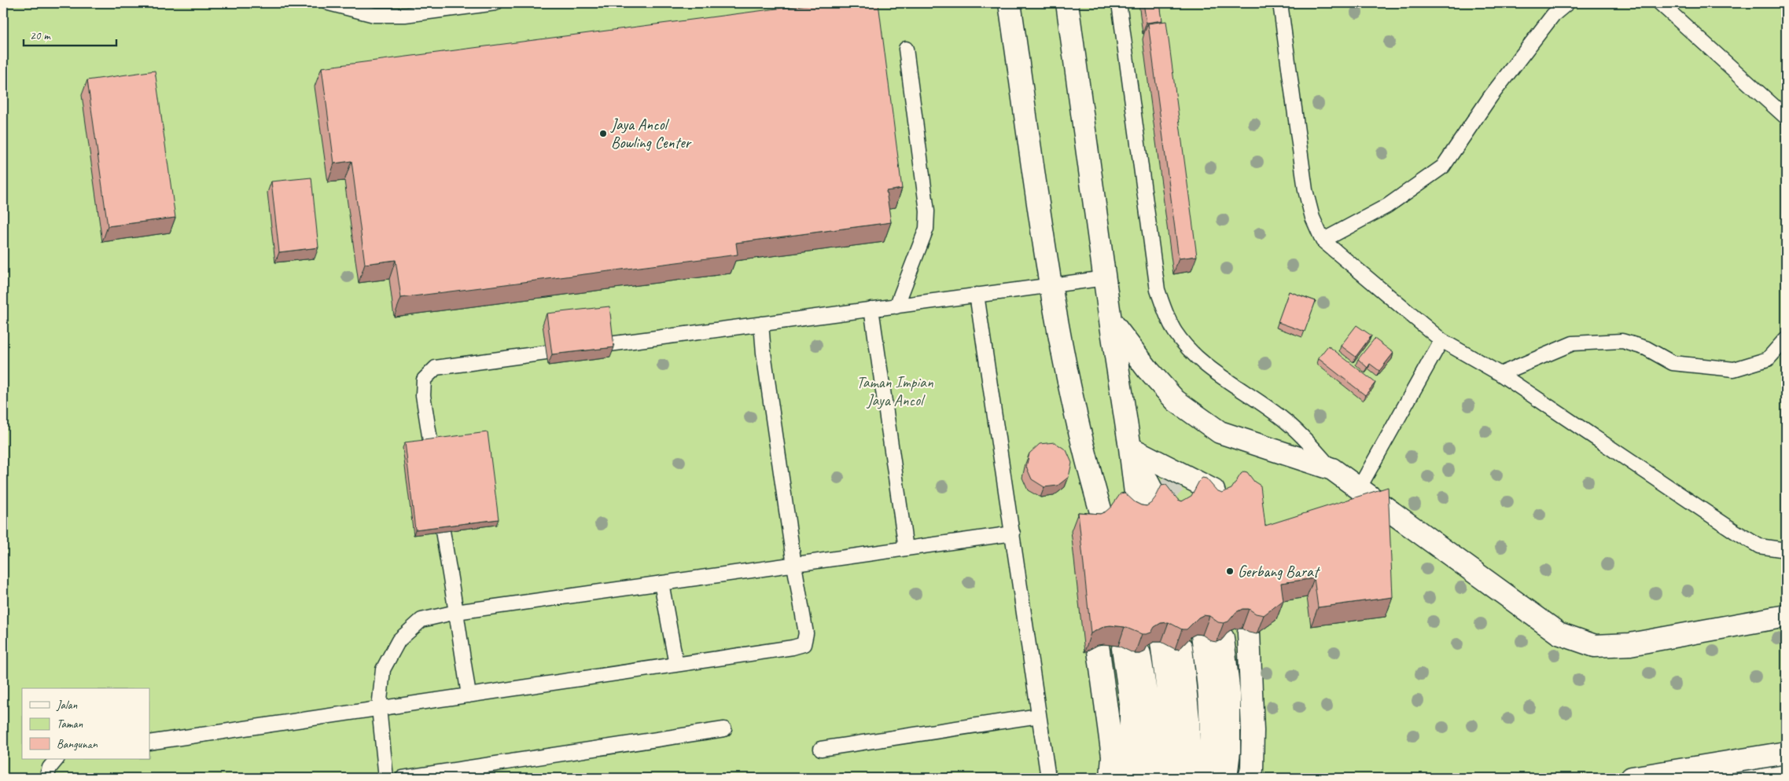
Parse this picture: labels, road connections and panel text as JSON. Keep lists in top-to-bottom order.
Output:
{
  "parks": ["Taman Impian Jaya Ancol"],
  "places": ["Jaya Ancol Bowling Center", "Gerbang Barat"],
  "legend": ["Jalan", "Taman", "Bangunan"],
  "scale_bar": "20 m"
}
